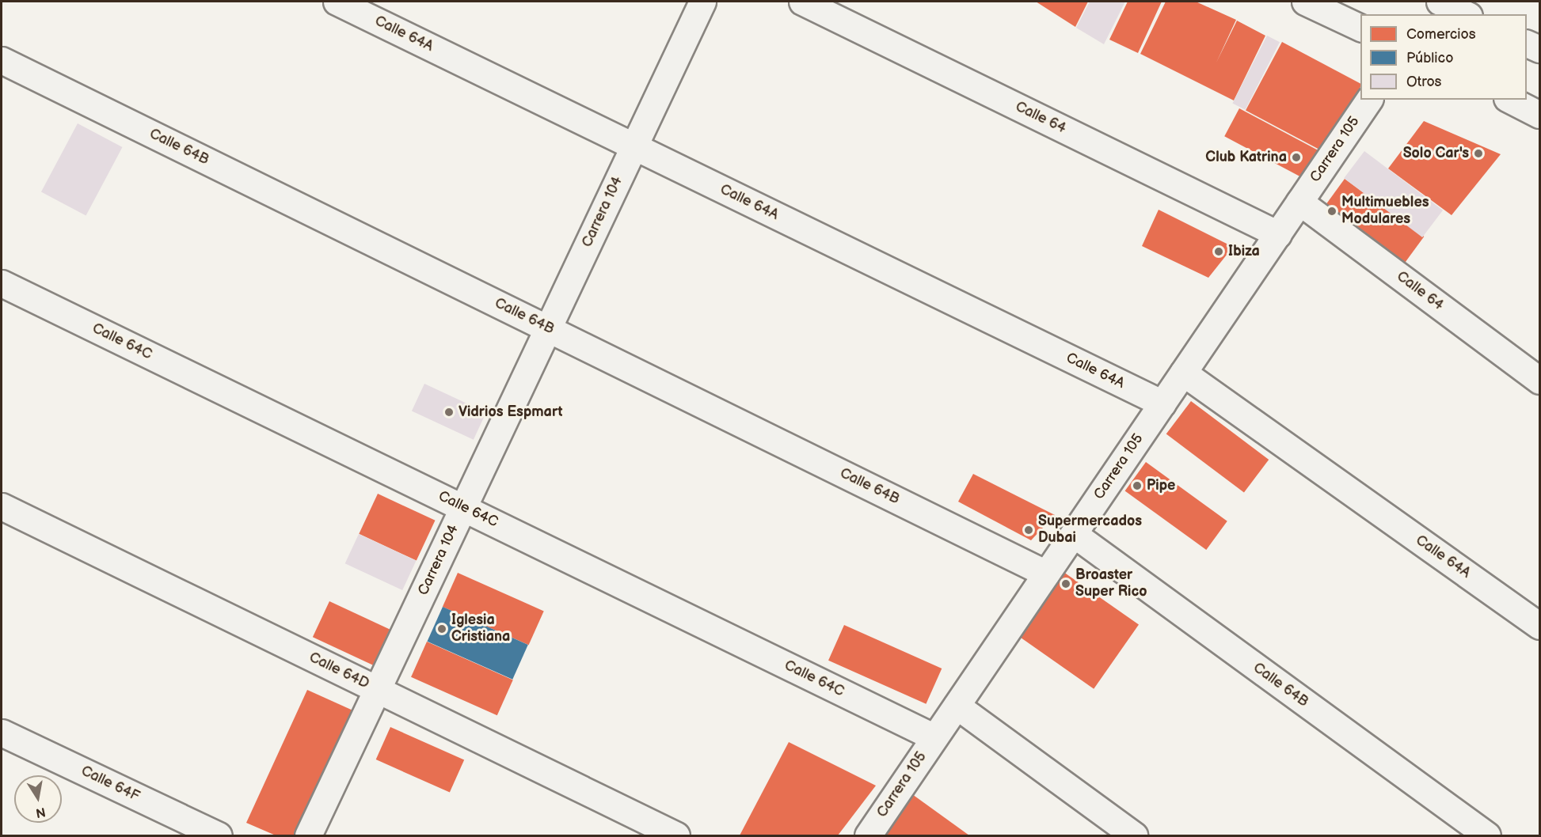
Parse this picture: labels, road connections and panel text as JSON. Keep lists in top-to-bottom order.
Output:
{
  "streets": {
    "street": [
      "Calle 64A",
      "Calle 64",
      "Calle 64B",
      "Carrera 105",
      "Carrera 104",
      "Calle 64C",
      "Calle 64D",
      "Calle 64F"
    ]
  },
  "crossings": [
    ["Calle 64A", "Carrera 105"],
    ["Calle 64A", "Carrera 104"],
    ["Calle 64", "Carrera 105"],
    ["Calle 64B", "Carrera 105"],
    ["Calle 64B", "Carrera 104"],
    ["Carrera 105", "Calle 64C"],
    ["Carrera 104", "Calle 64C"],
    ["Carrera 104", "Calle 64D"]
  ],
  "places": [
    "Solo Car's",
    "Club Katrina",
    "Multimuebles Modulares",
    "Ibiza",
    "Vidrios Espmart",
    "Pipe",
    "Supermercados Dubai",
    "Broaster Super Rico",
    "Iglesia Cristiana"
  ],
  "legend": ["Comercios", "Público", "Otros"],
  "north": "bottom"
}
